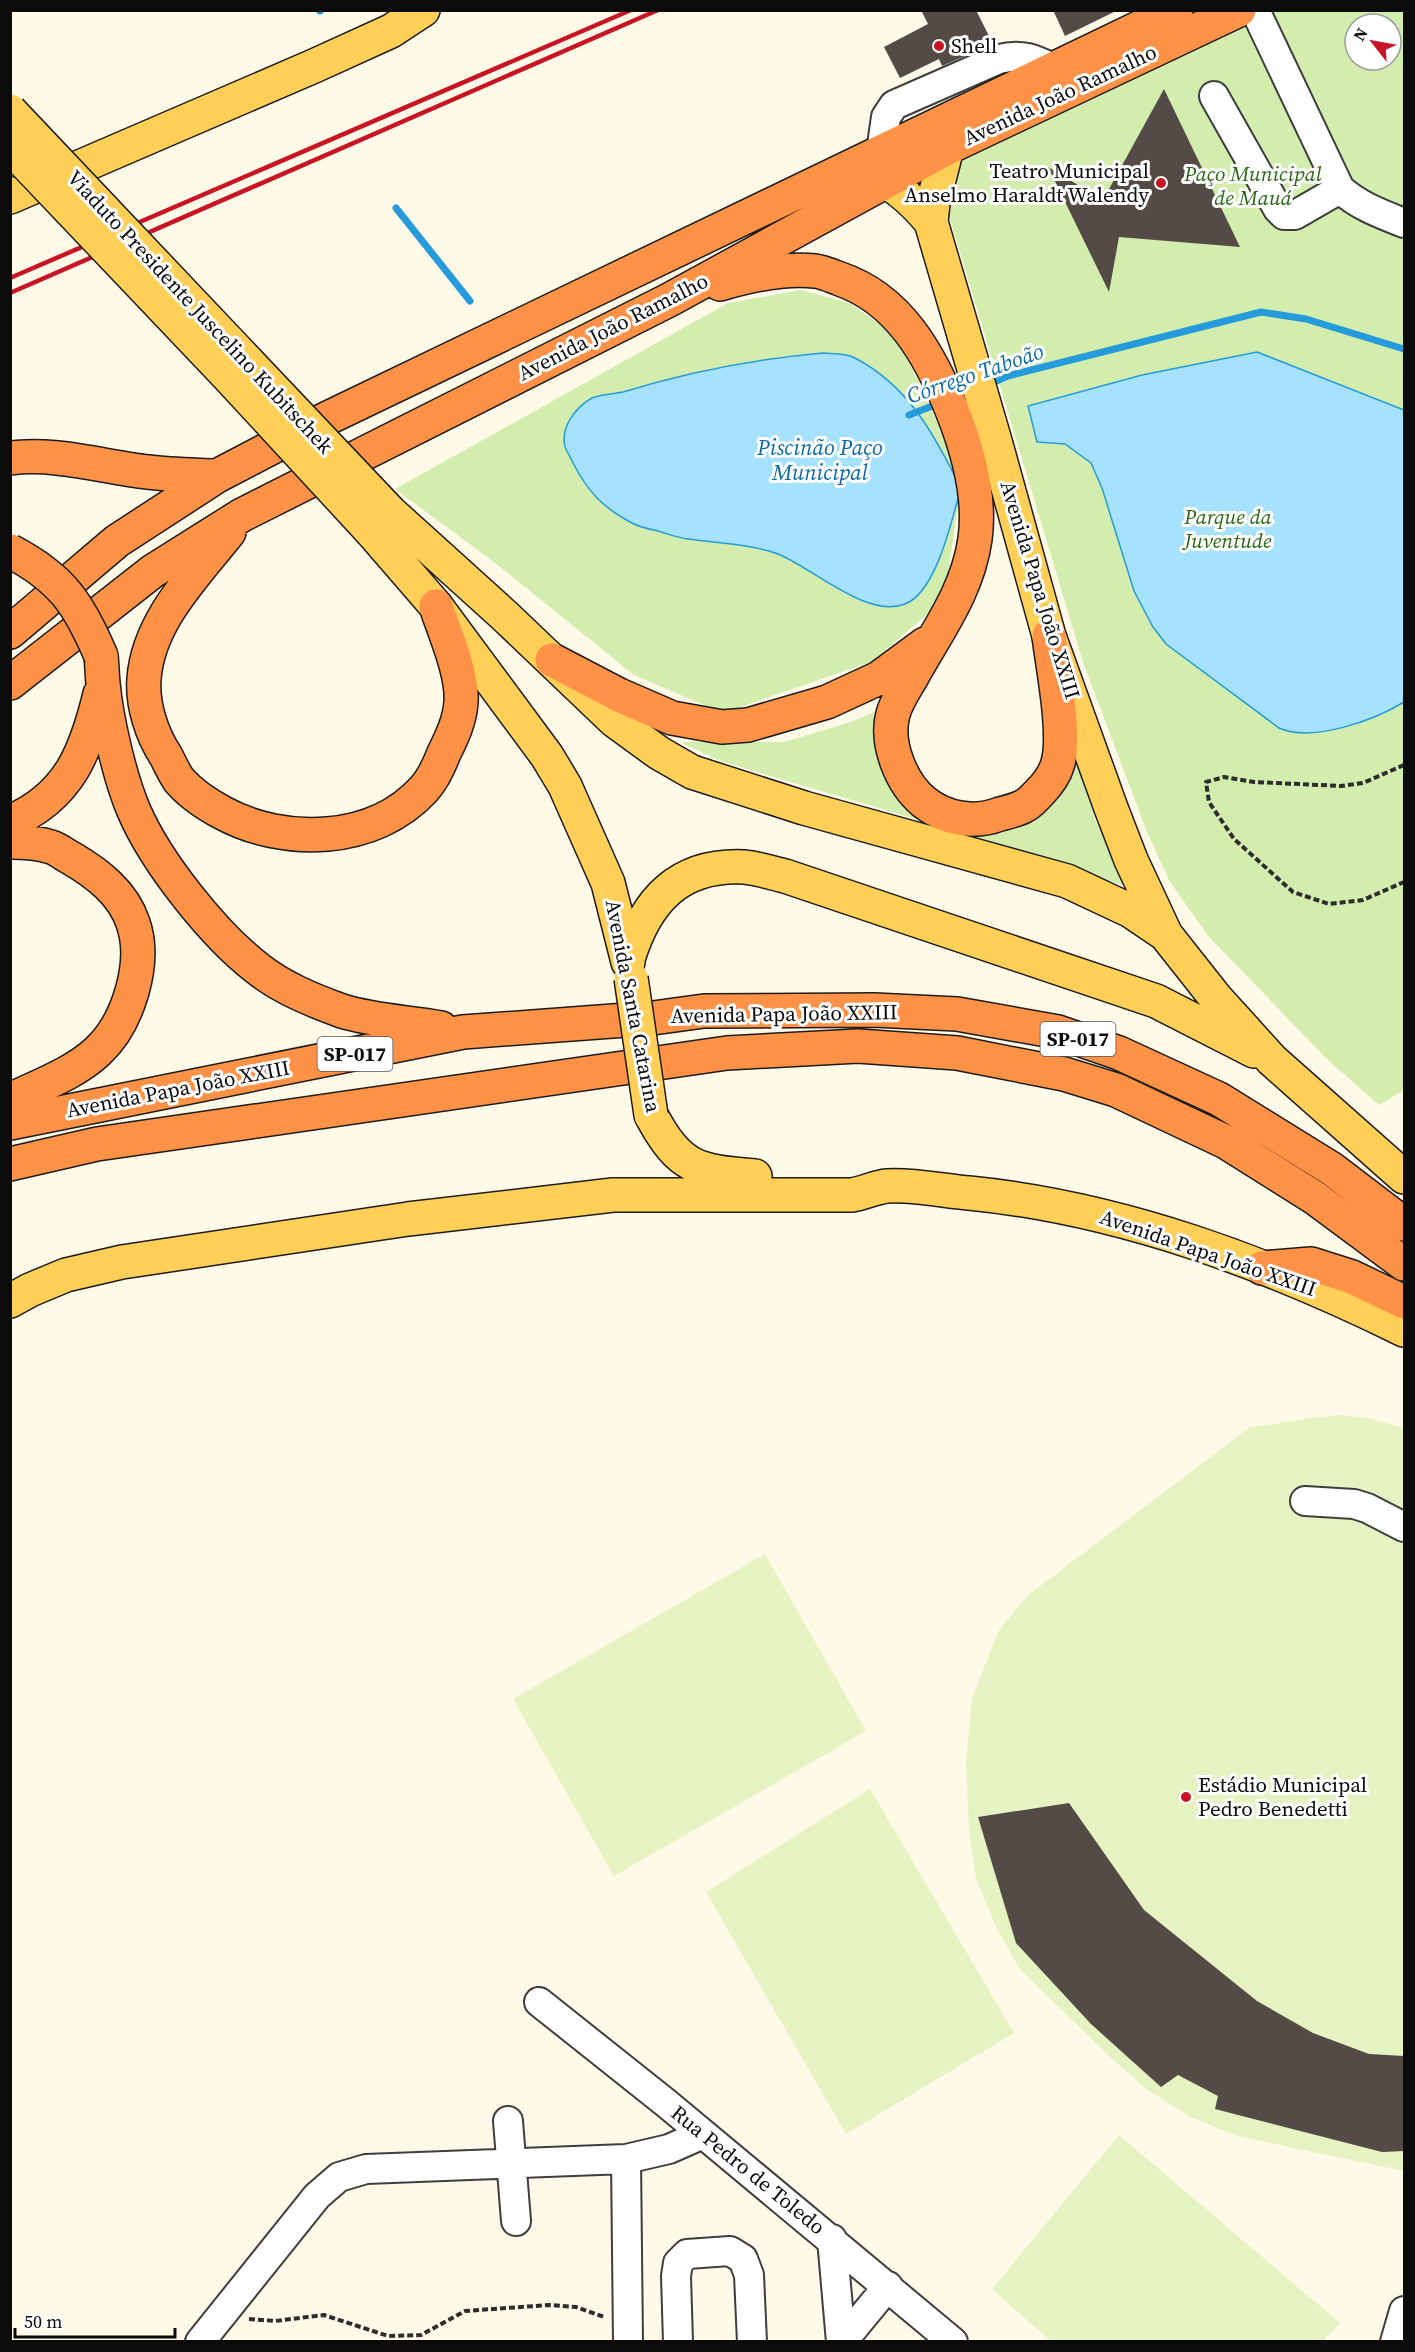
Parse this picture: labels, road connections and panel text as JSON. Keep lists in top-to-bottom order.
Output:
{
  "streets": {
    "highway": ["Avenida João Ramalho", "Avenida Papa João XXIII", "SP-017"],
    "main road": ["Viaduto Presidente Juscelino Kubitschek", "Avenida Santa Catarina"],
    "street": ["Rua Pedro de Toledo"]
  },
  "crossings": [
    ["Avenida João Ramalho", "Avenida Papa João XXIII"],
    ["Viaduto Presidente Juscelino Kubitschek", "Avenida Santa Catarina"],
    ["Avenida Papa João XXIII", "Avenida Santa Catarina"]
  ],
  "water": ["Córrego Taboão", "Piscinão Paço Municipal"],
  "parks": ["Paço Municipal de Mauá", "Parque da Juventude"],
  "places": ["Shell", "Teatro Municipal Anselmo Haraldt Walendy", "Estádio Municipal Pedro Benedetti"],
  "scale_bar": "50 m",
  "north": "top left"
}
